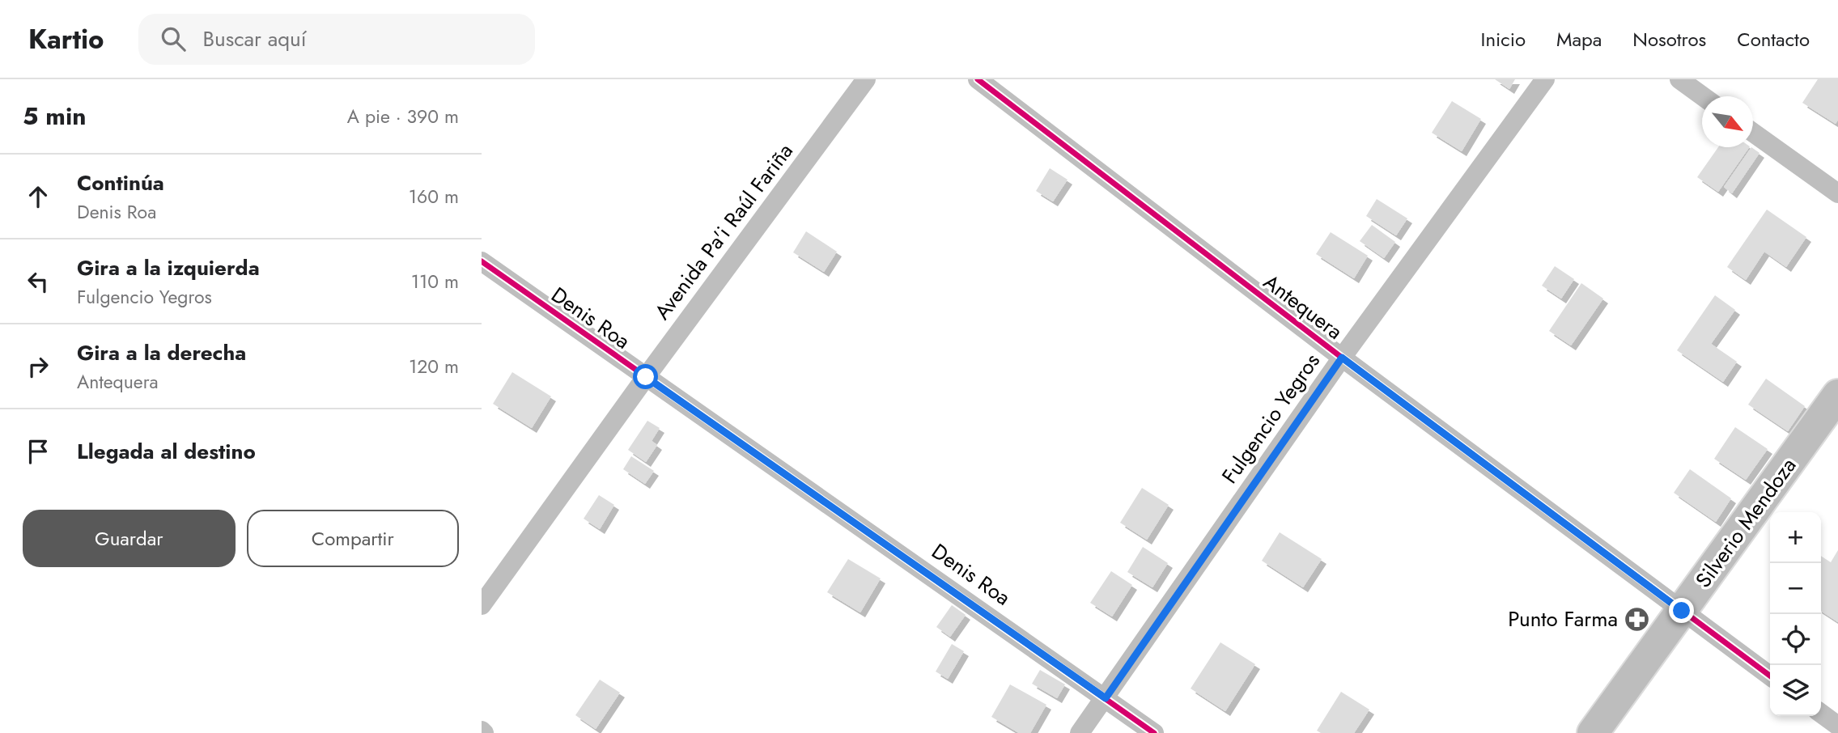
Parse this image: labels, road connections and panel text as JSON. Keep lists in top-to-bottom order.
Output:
{
  "streets": {
    "highway": ["Silverio Mendoza"],
    "street": [
      "Avenida Pa'i Raúl Fariña",
      "Antequera",
      "Denis Roa",
      "Fulgencio Yegros"
    ]
  },
  "crossings": [
    ["Avenida Pa'i Raúl Fariña", "Denis Roa"],
    ["Antequera", "Fulgencio Yegros"],
    ["Antequera", "Silverio Mendoza"],
    ["Denis Roa", "Fulgencio Yegros"]
  ],
  "places": {
    "pharmacy": ["Punto Farma"]
  },
  "north": "bottom right",
  "page": {
    "header": "Kartio",
    "search": "Buscar aquí",
    "nav": [
      "Inicio",
      "Mapa",
      "Nosotros",
      "Contacto"
    ],
    "heading": ["5 min", "A pie · 390 m"],
    "list": [
      ["Continúa", "Denis Roa", "160 m"],
      ["Gira a la izquierda", "Fulgencio Yegros", "110 m"],
      ["Gira a la derecha", "Antequera", "120 m"],
      "Llegada al destino"
    ],
    "buttons": ["Guardar", "Compartir"],
    "map_buttons": ["+", "−"]
  }
}
